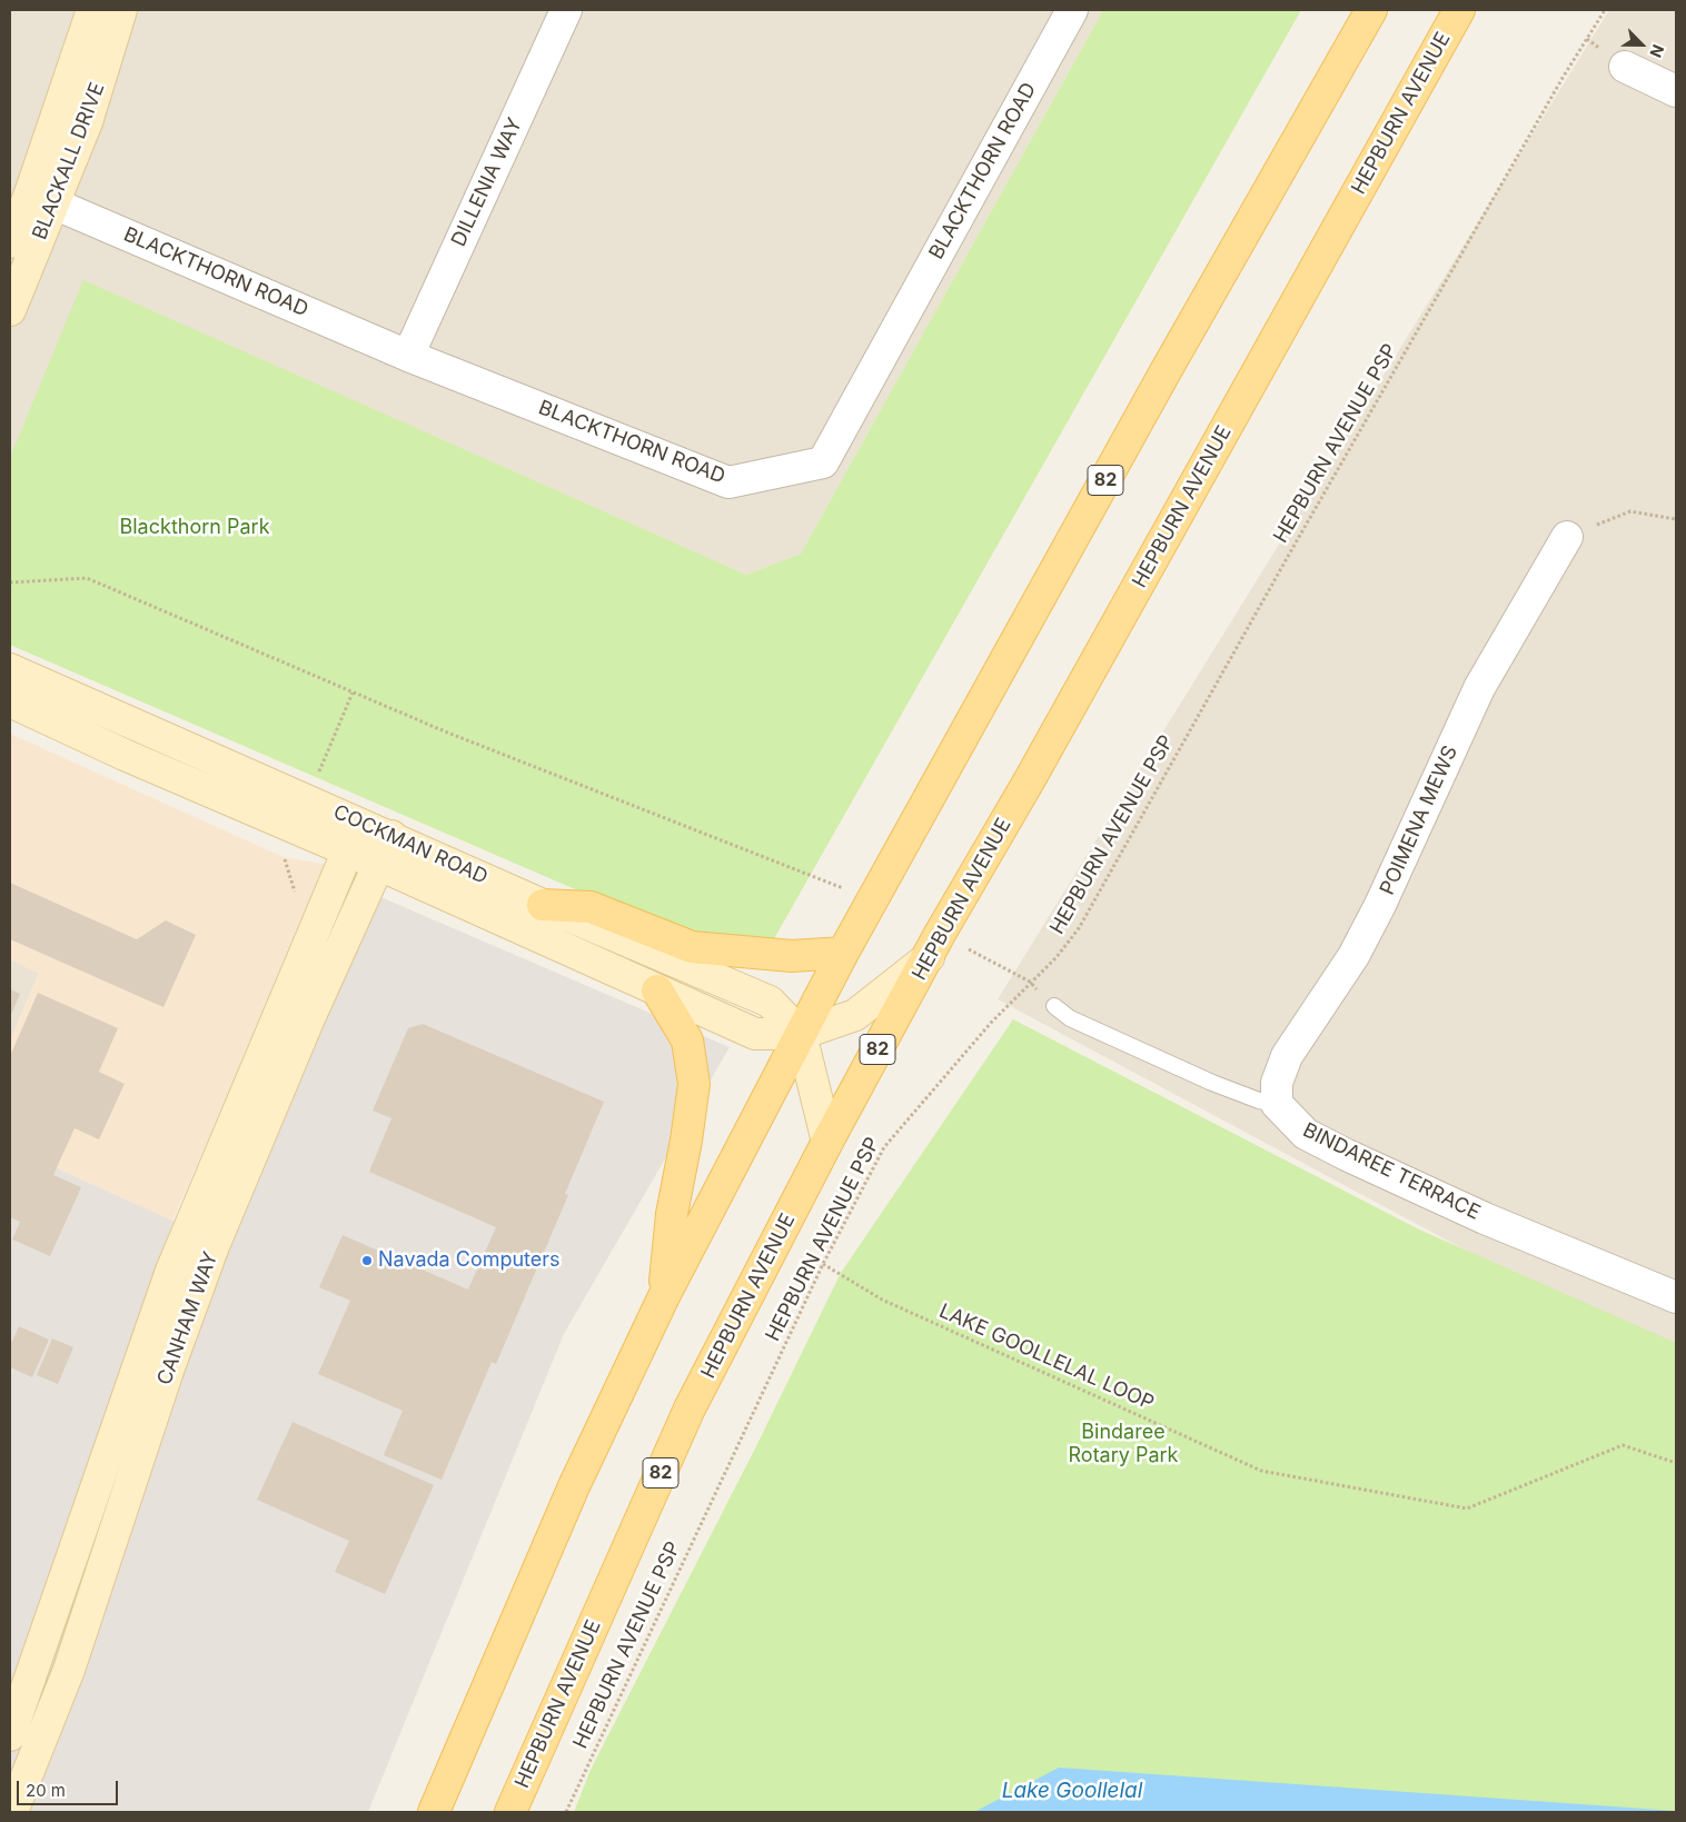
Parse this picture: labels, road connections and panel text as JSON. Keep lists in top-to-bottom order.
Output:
{
  "streets": {
    "main road": [
      "HEPBURN AVENUE",
      "BLACKALL DRIVE",
      "82",
      "COCKMAN ROAD",
      "CANHAM WAY"
    ],
    "street": [
      "BLACKTHORN ROAD",
      "DILLENIA WAY",
      "POIMENA MEWS",
      "BINDAREE TERRACE"
    ],
    "path": ["HEPBURN AVENUE PSP", "LAKE GOOLLELAL LOOP"]
  },
  "crossings": [
    ["HEPBURN AVENUE", "COCKMAN ROAD"],
    ["BLACKALL DRIVE", "BLACKTHORN ROAD"],
    ["BLACKTHORN ROAD", "DILLENIA WAY"],
    ["HEPBURN AVENUE PSP", "LAKE GOOLLELAL LOOP"],
    ["82", "COCKMAN ROAD"],
    ["POIMENA MEWS", "BINDAREE TERRACE"],
    ["COCKMAN ROAD", "CANHAM WAY"]
  ],
  "water": ["Lake Goollelal"],
  "parks": ["Blackthorn Park", "Bindaree Rotary Park"],
  "places": ["Navada Computers"],
  "scale_bar": "20 m",
  "north": "bottom right"
}
